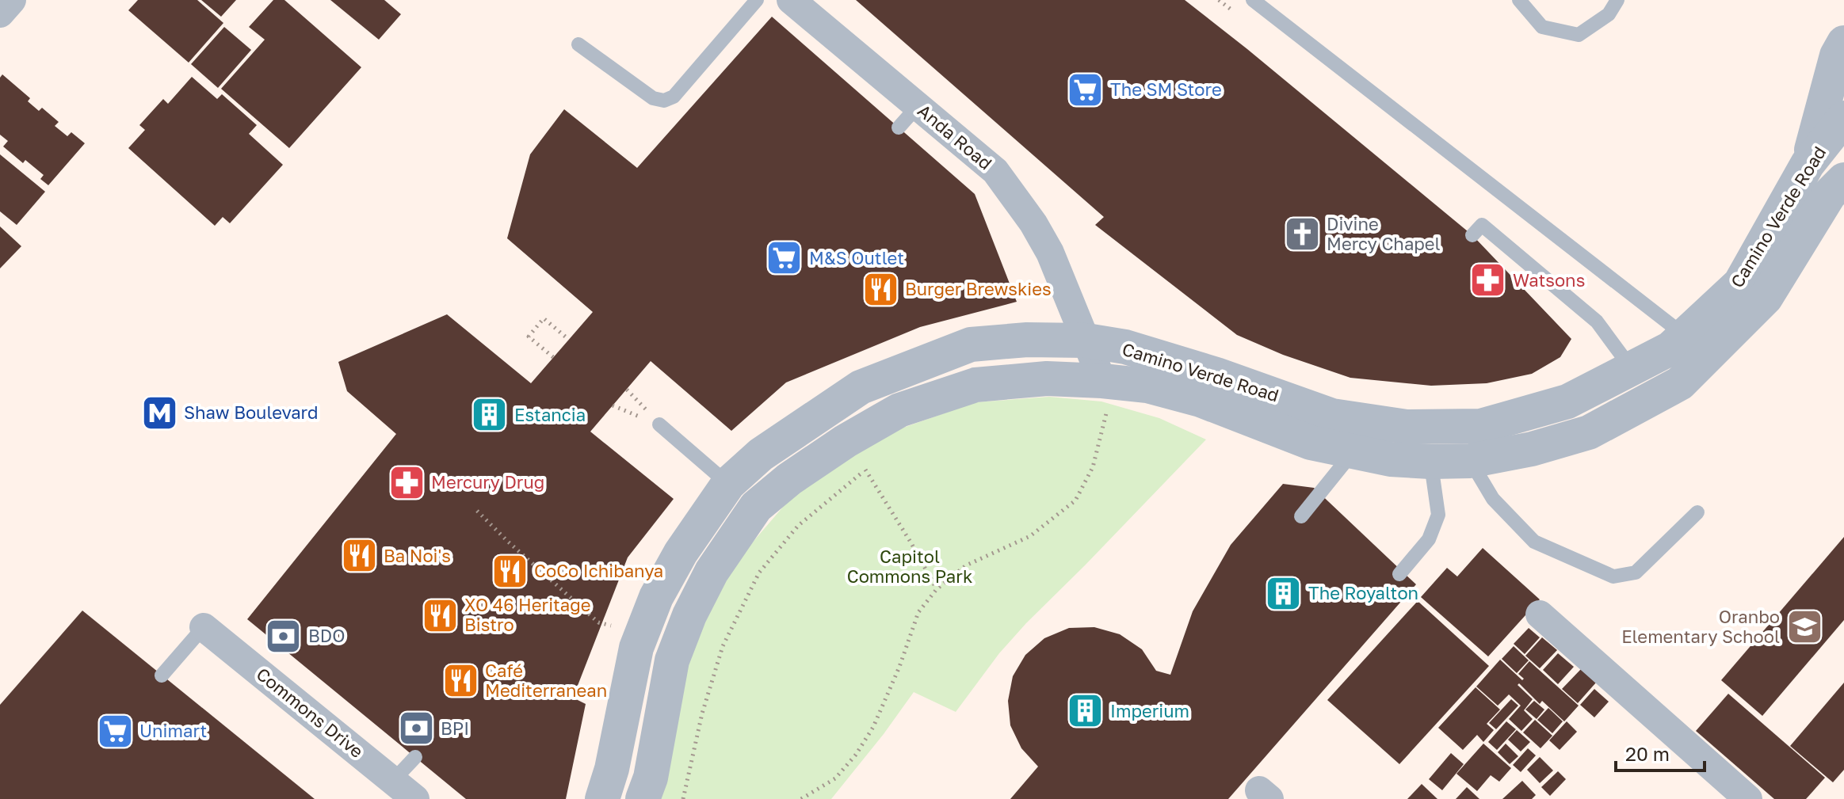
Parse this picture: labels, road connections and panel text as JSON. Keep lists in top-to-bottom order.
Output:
{
  "streets": {
    "street": ["Anda Road", "Camino Verde Road", "Commons Drive"]
  },
  "crossings": [
    ["Anda Road", "Camino Verde Road"]
  ],
  "parks": ["Capitol Commons Park"],
  "places": {
    "supermarket": ["The SM Store", "M&S Outlet", "Unimart"],
    "church": ["Divine Mercy Chapel"],
    "pharmacy": ["Watsons", "Mercury Drug"],
    "restaurant": [
      "Burger Brewskies",
      "Ba Noi's",
      "CoCo Ichibanya",
      "XO 46 Heritage Bistro",
      "Café Mediterranean"
    ],
    "metro station": ["Shaw Boulevard"],
    "building": ["Estancia", "The Royalton", "Imperium"],
    "school or university": ["Oranbo Elementary School"],
    "bank": ["BDO", "BPI"]
  },
  "scale_bar": "20 m"
}
